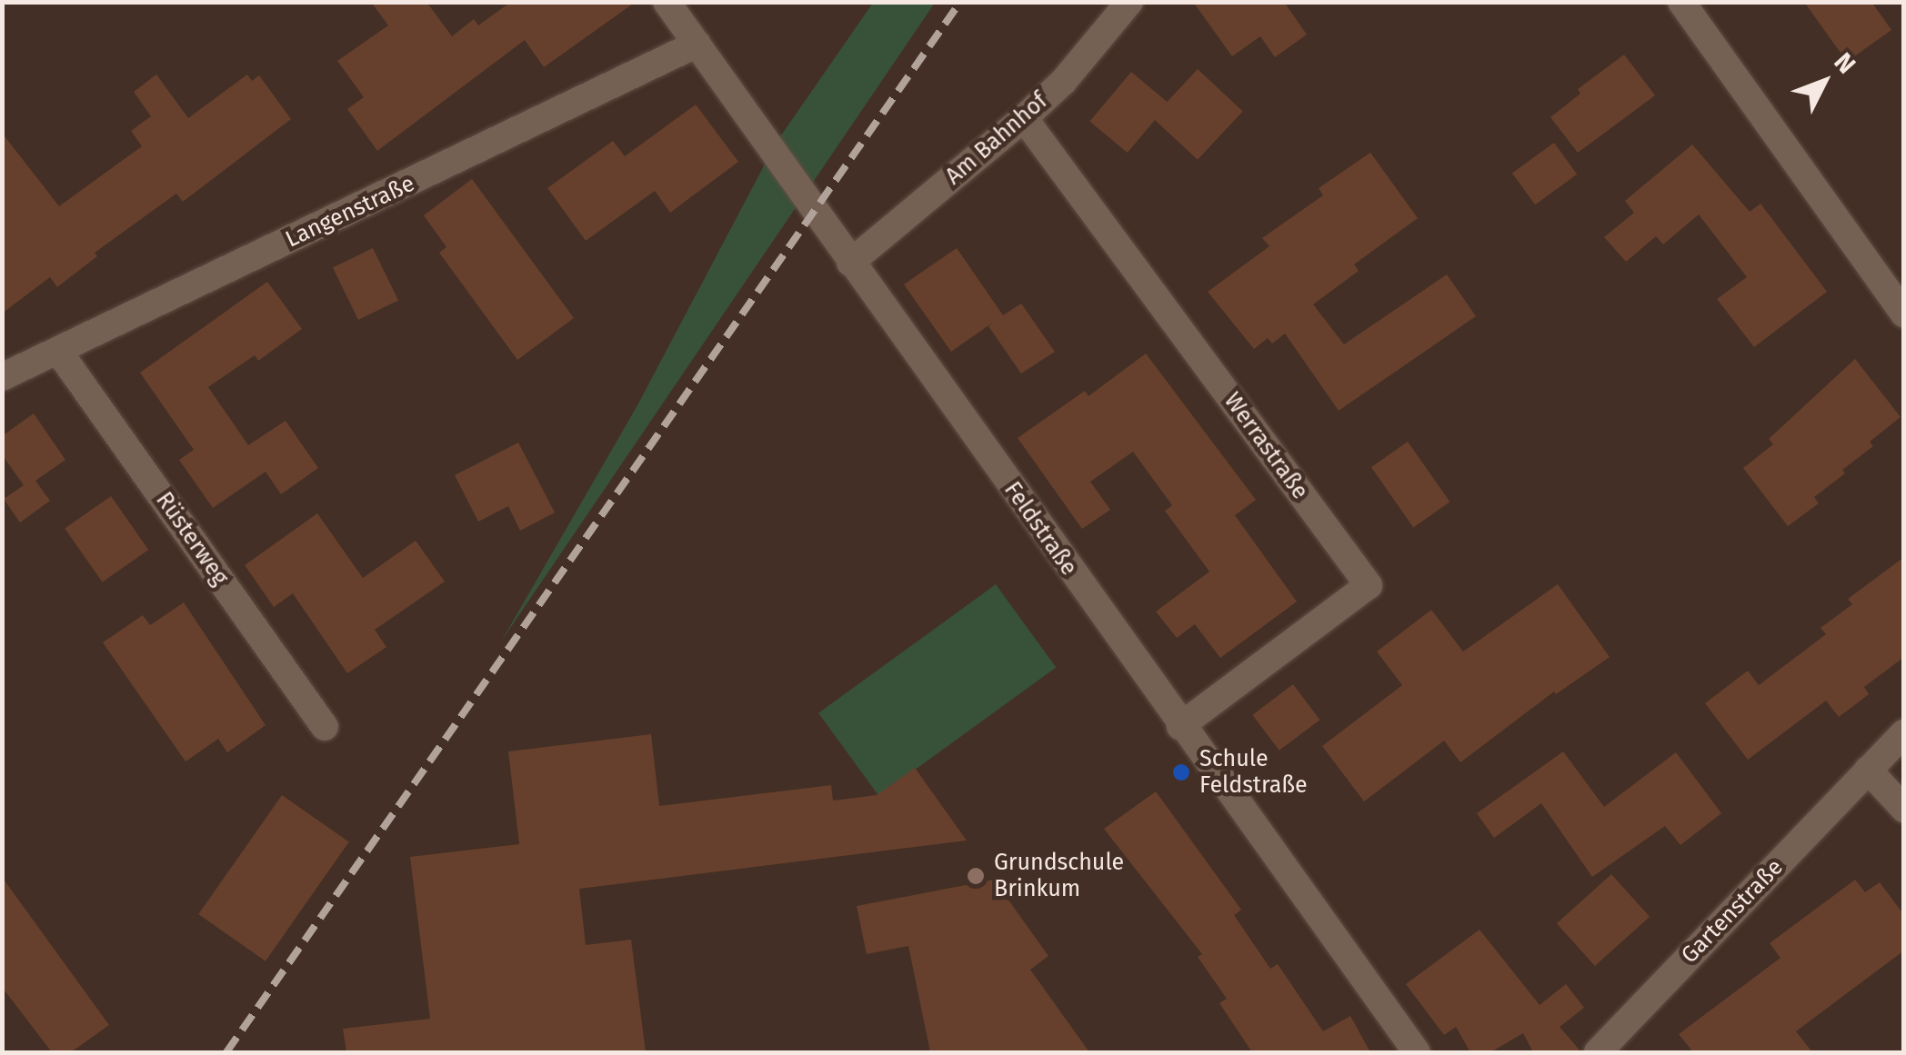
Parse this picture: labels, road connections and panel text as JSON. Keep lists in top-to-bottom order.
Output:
{
  "streets": {
    "street": [
      "Am Bahnhof",
      "Langenstraße",
      "Werrastraße",
      "Feldstraße",
      "Rüsterweg",
      "Gartenstraße"
    ]
  },
  "crossings": [
    ["Am Bahnhof", "Werrastraße"],
    ["Am Bahnhof", "Feldstraße"],
    ["Langenstraße", "Feldstraße"],
    ["Langenstraße", "Rüsterweg"],
    ["Werrastraße", "Feldstraße"]
  ],
  "places": ["Schule Feldstraße", "Grundschule Brinkum"],
  "north": "top right"
}
